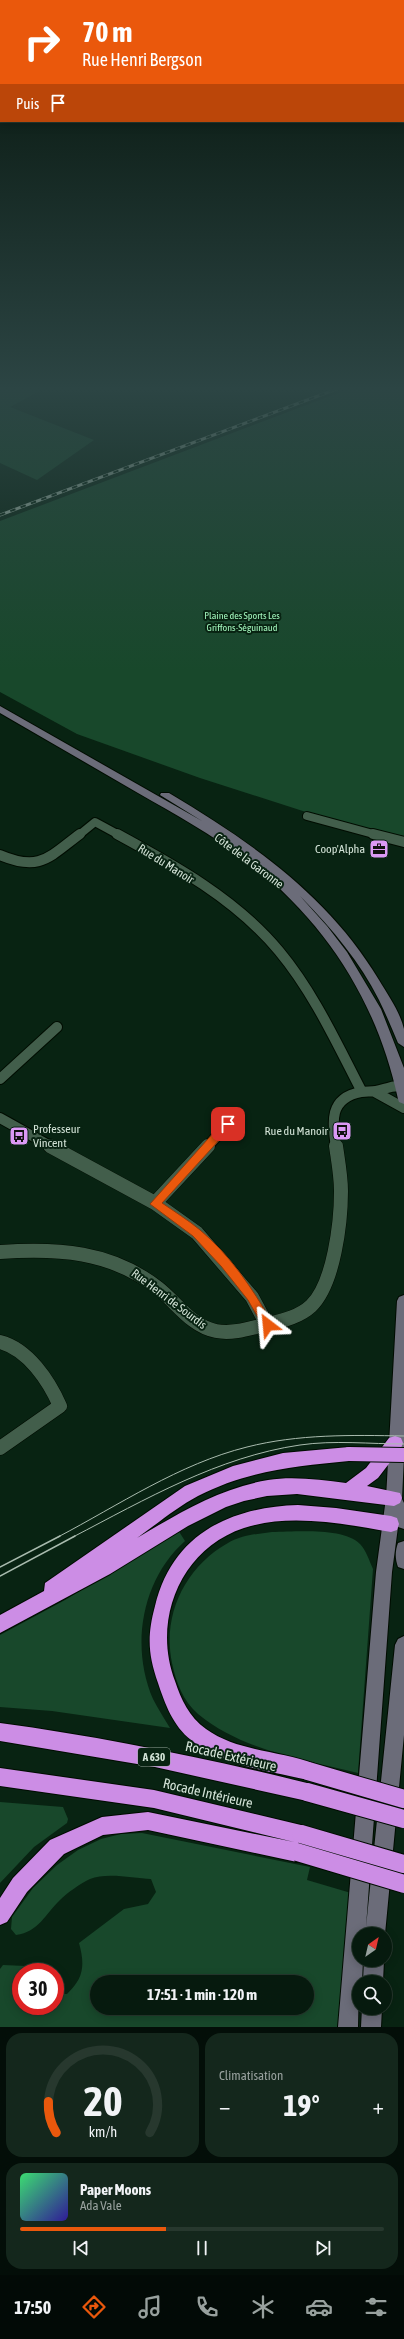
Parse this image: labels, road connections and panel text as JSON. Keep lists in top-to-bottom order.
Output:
{
  "streets": {
    "highway": ["Rocade Extérieure", "A 630", "Rocade Intérieure"],
    "main road": ["Côte de la Garonne"],
    "street": ["Rue du Manoir", "Rue Henri de Sourdis"]
  },
  "parks": ["Plaine des Sports Les Griffons-Séguinaud"],
  "places": {
    "office": ["Coop'Alpha"],
    "bus stop": ["Rue du Manoir", "Professeur Vincent"]
  },
  "north": "top right",
  "page": {
    "turn": ["70 m", "Rue Henri Bergson"],
    "then": "Puis",
    "limit": "30",
    "trip": "17:51 · 1 min · 120 m",
    "tile": "Climatisation",
    "heat": ["−", "19°", "+"],
    "song": ["Paper Moons", "Ada Vale"],
    "tabs": "17:50",
    "gauge": ["20", "km/h"]
  }
}
